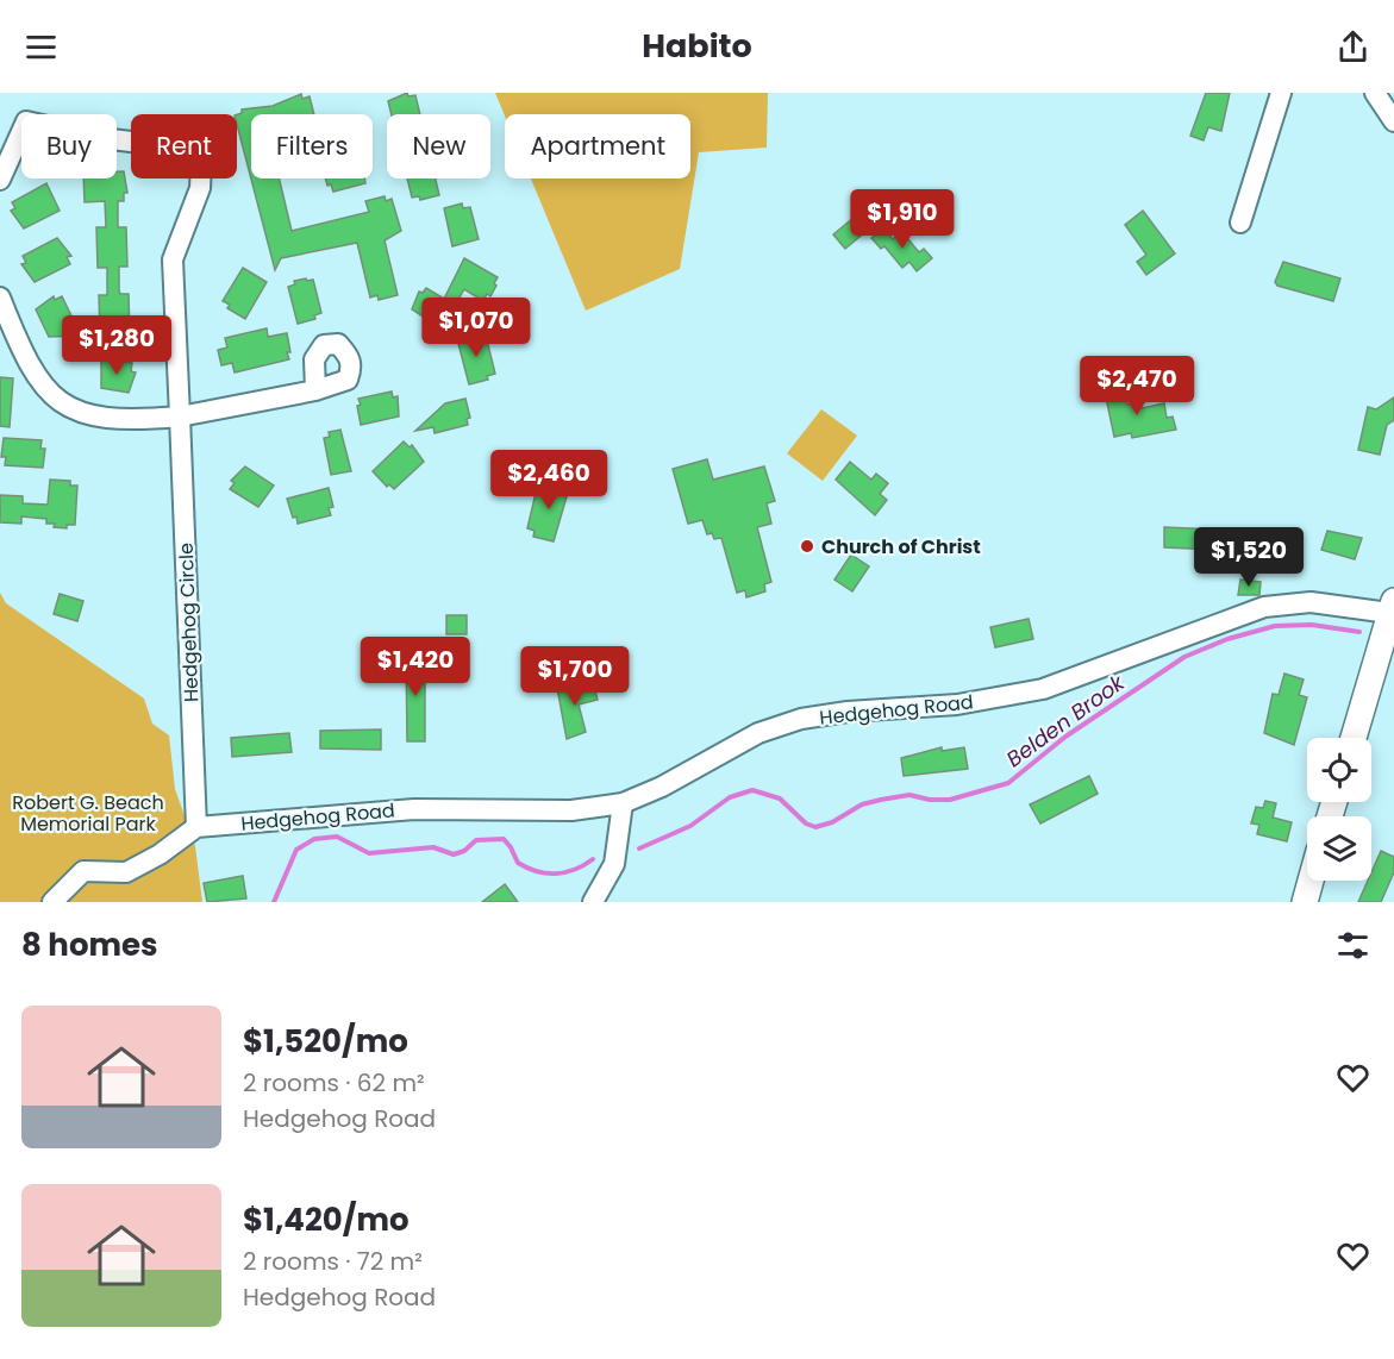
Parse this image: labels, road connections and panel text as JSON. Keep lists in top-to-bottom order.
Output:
{
  "streets": {
    "street": ["Hedgehog Circle", "Hedgehog Road"]
  },
  "crossings": [
    ["Hedgehog Circle", "Hedgehog Road"]
  ],
  "water": ["Belden Brook"],
  "parks": ["Robert G. Beach Memorial Park"],
  "places": ["Church of Christ"],
  "page": {
    "header": "Habito",
    "chip": [
      "Buy",
      "Rent",
      "Filters",
      "New",
      "Apartment"
    ],
    "price": [
      "$1,910",
      "$1,070",
      "$1,280",
      "$2,470",
      "$2,460",
      "$1,520",
      "$1,420",
      "$1,700"
    ],
    "heading": "8 homes",
    "list": [
      {
        "name": "$1,520/mo",
        "note": "2 rooms · 62 m² · Hedgehog Road"
      },
      {
        "name": "$1,420/mo",
        "note": "2 rooms · 72 m² · Hedgehog Road"
      }
    ]
  }
}
